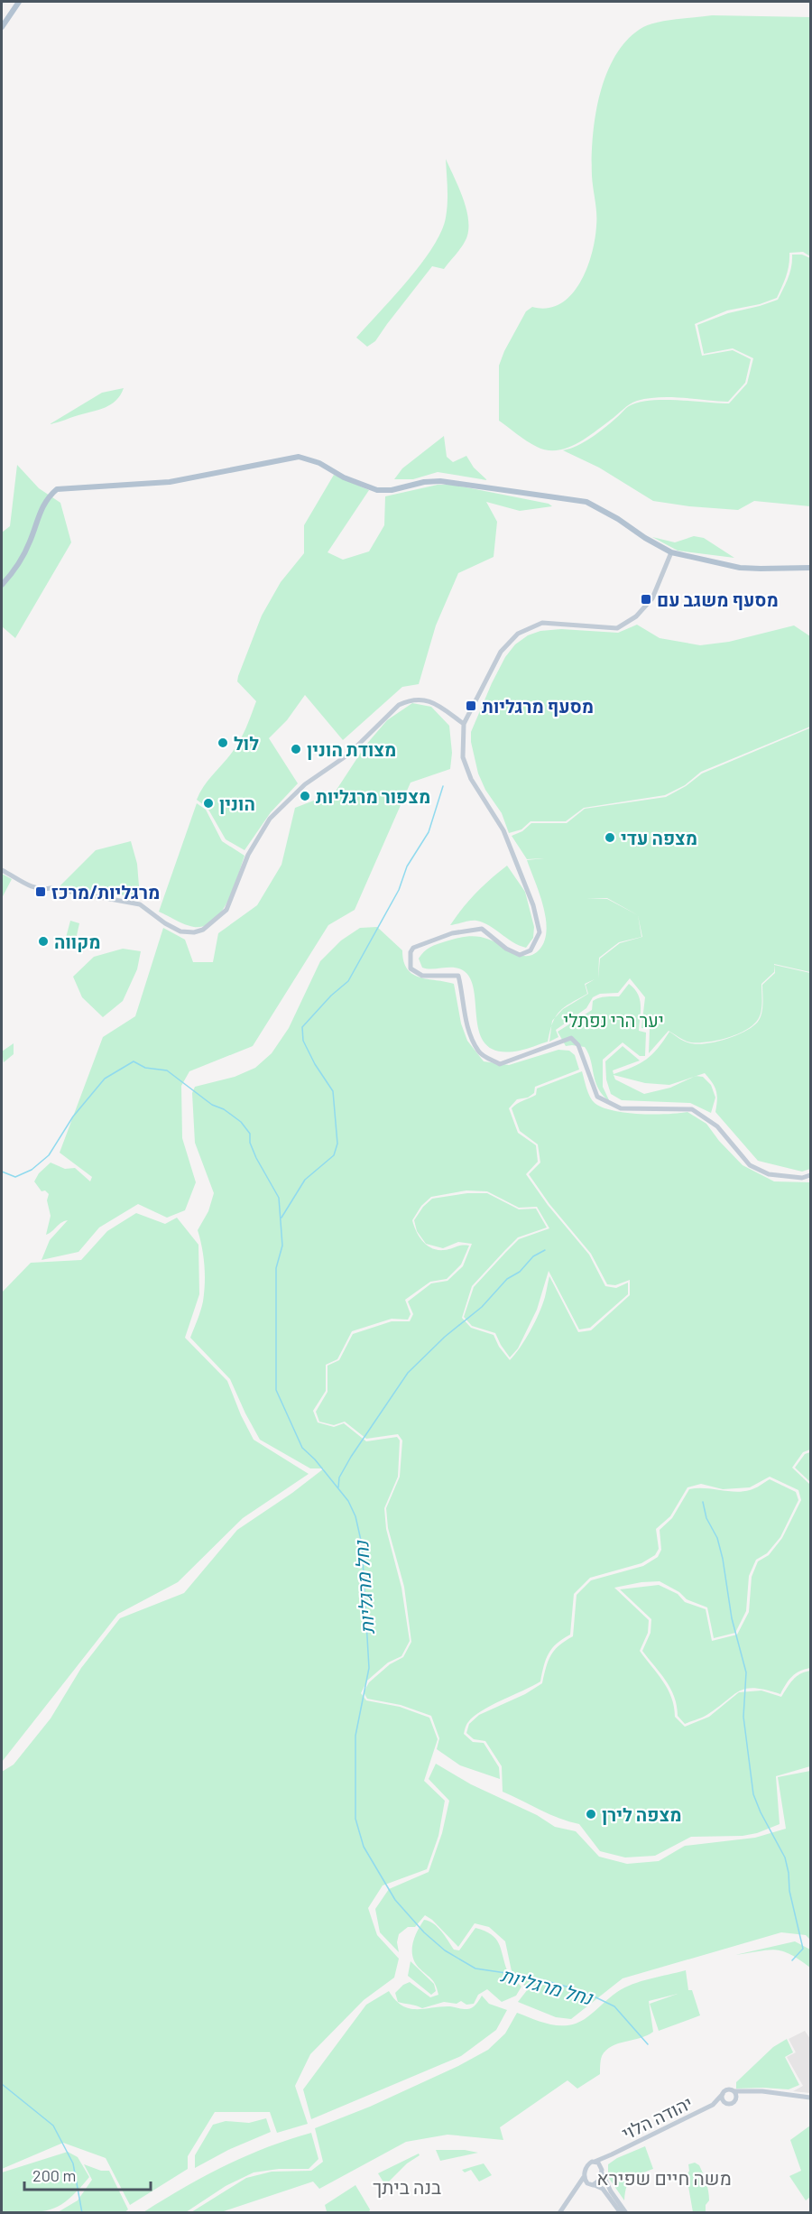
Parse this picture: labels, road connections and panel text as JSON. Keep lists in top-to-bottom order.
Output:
{
  "streets": {
    "main road": ["יהודה הלוי"]
  },
  "districts": ["משה חיים שפירא", "בנה ביתך"],
  "water": ["נחל מרגליות"],
  "parks": ["יער הרי נפתלי"],
  "places": {
    "transit": ["מסעף משגב עם", "מסעף מרגליות", "מרגליות/מרכז"],
    "other": [
      "לול",
      "מצודת הונין",
      "מצפור מרגליות",
      "הונין",
      "מצפה עדי",
      "מקווה",
      "מצפה לירן"
    ]
  },
  "scale_bar": "200 m"
}
